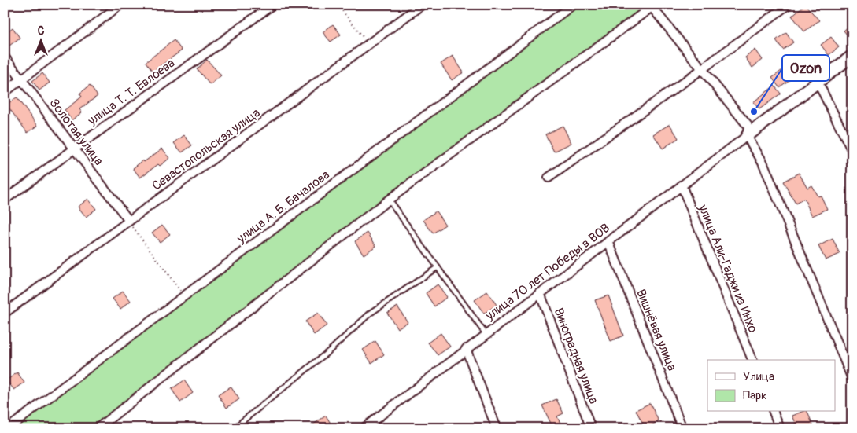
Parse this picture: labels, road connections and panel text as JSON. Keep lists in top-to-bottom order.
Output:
{
  "streets": {
    "street": [
      "улица Т. Т. Евлоева",
      "Золотая улица",
      "Севастопольская улица",
      "улица А. Б. Бачалова",
      "улица Али-Гаджи из Инхо",
      "улица 70 лет Победы в ВОВ",
      "Вишнёвая улица",
      "Виноградная улица"
    ]
  },
  "crossings": [
    ["улица Т. Т. Евлоева", "Золотая улица"],
    ["Золотая улица", "Севастопольская улица"],
    ["улица Али-Гаджи из Инхо", "улица 70 лет Победы в ВОВ"],
    ["улица 70 лет Победы в ВОВ", "Вишнёвая улица"],
    ["улица 70 лет Победы в ВОВ", "Виноградная улица"]
  ],
  "places": ["Ozon"],
  "legend": ["Улица", "Парк"],
  "north": "top"
}
